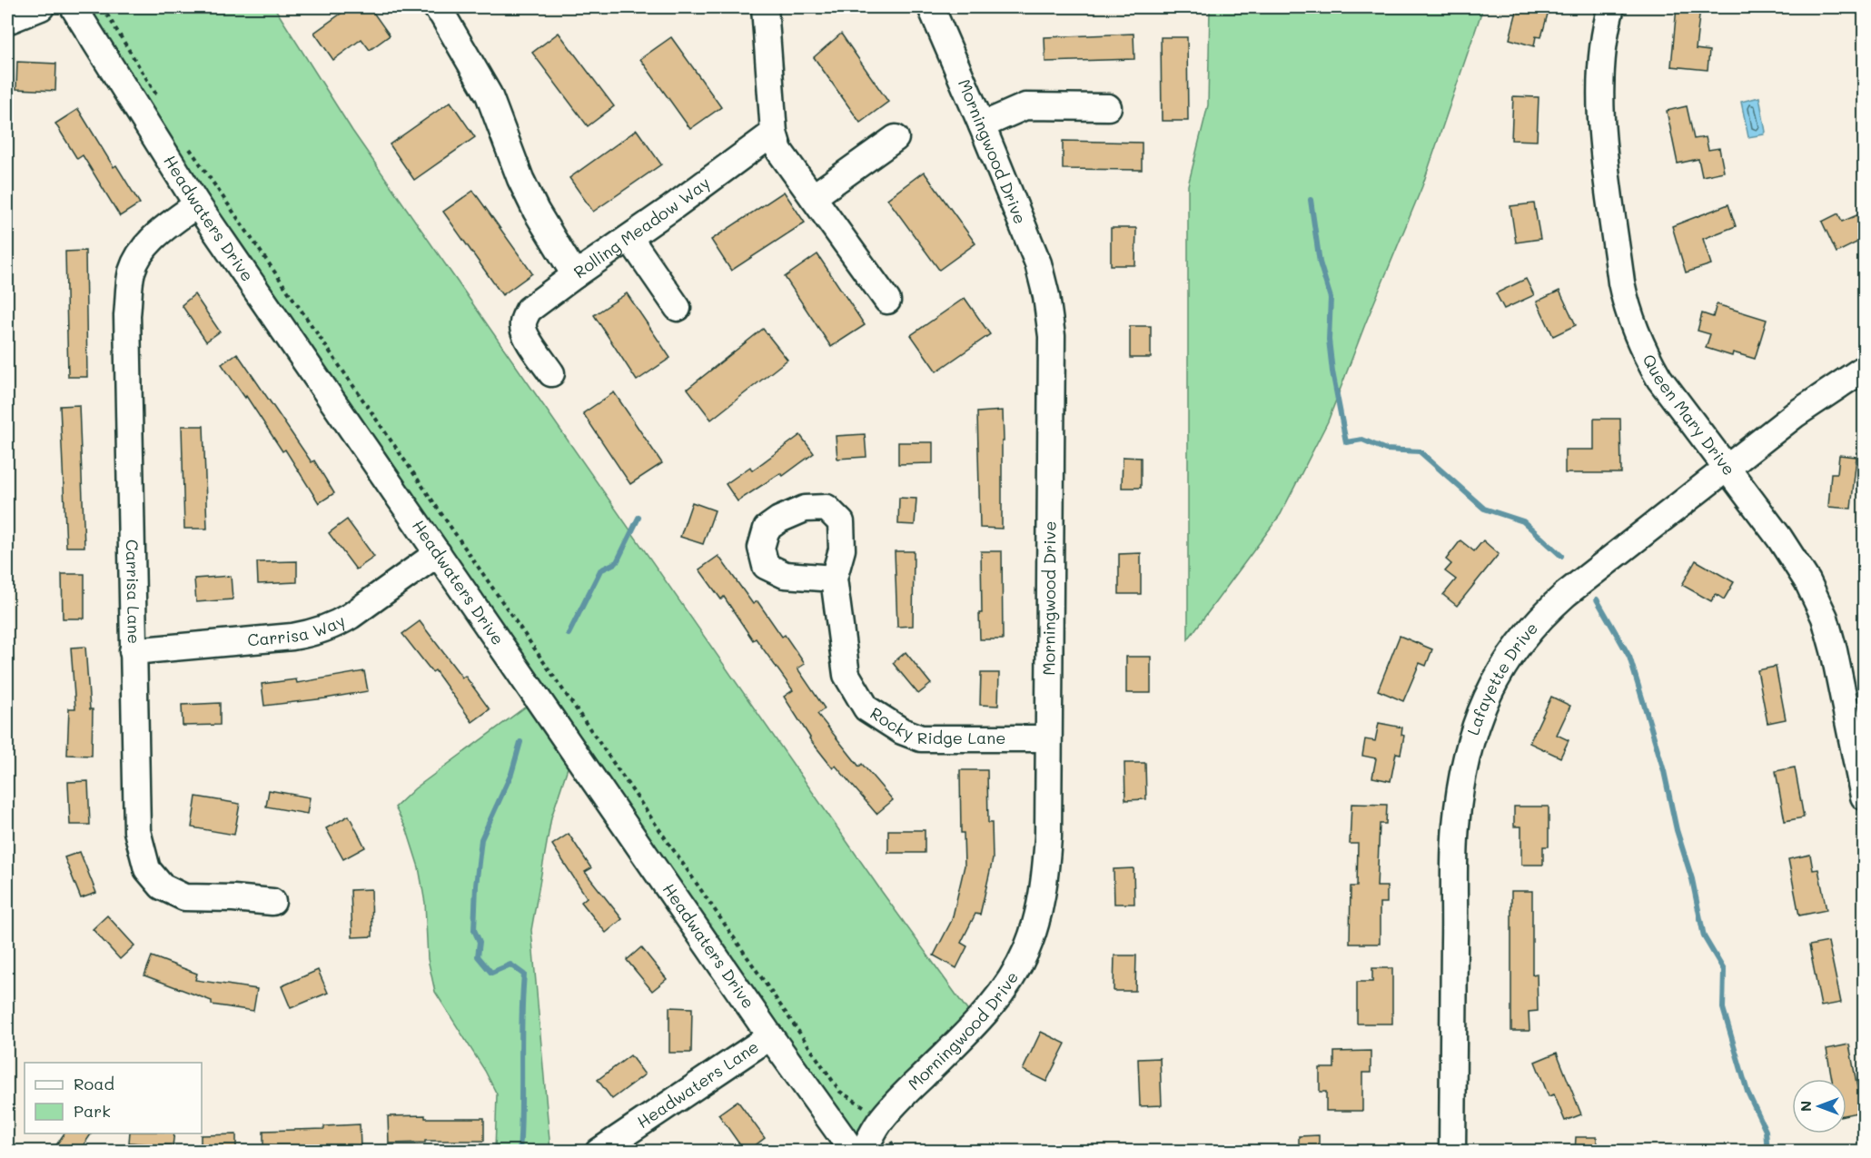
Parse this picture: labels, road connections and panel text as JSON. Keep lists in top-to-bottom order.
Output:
{
  "streets": {
    "street": [
      "Morningwood Drive",
      "Headwaters Drive",
      "Rolling Meadow Way",
      "Queen Mary Drive",
      "Carrisa Lane",
      "Carrisa Way",
      "Lafayette Drive",
      "Rocky Ridge Lane",
      "Headwaters Lane"
    ]
  },
  "crossings": [
    ["Morningwood Drive", "Rocky Ridge Lane"],
    ["Headwaters Drive", "Carrisa Lane"],
    ["Headwaters Drive", "Carrisa Way"],
    ["Headwaters Drive", "Headwaters Lane"],
    ["Queen Mary Drive", "Lafayette Drive"],
    ["Carrisa Lane", "Carrisa Way"]
  ],
  "legend": ["Road", "Park"],
  "north": "left"
}
